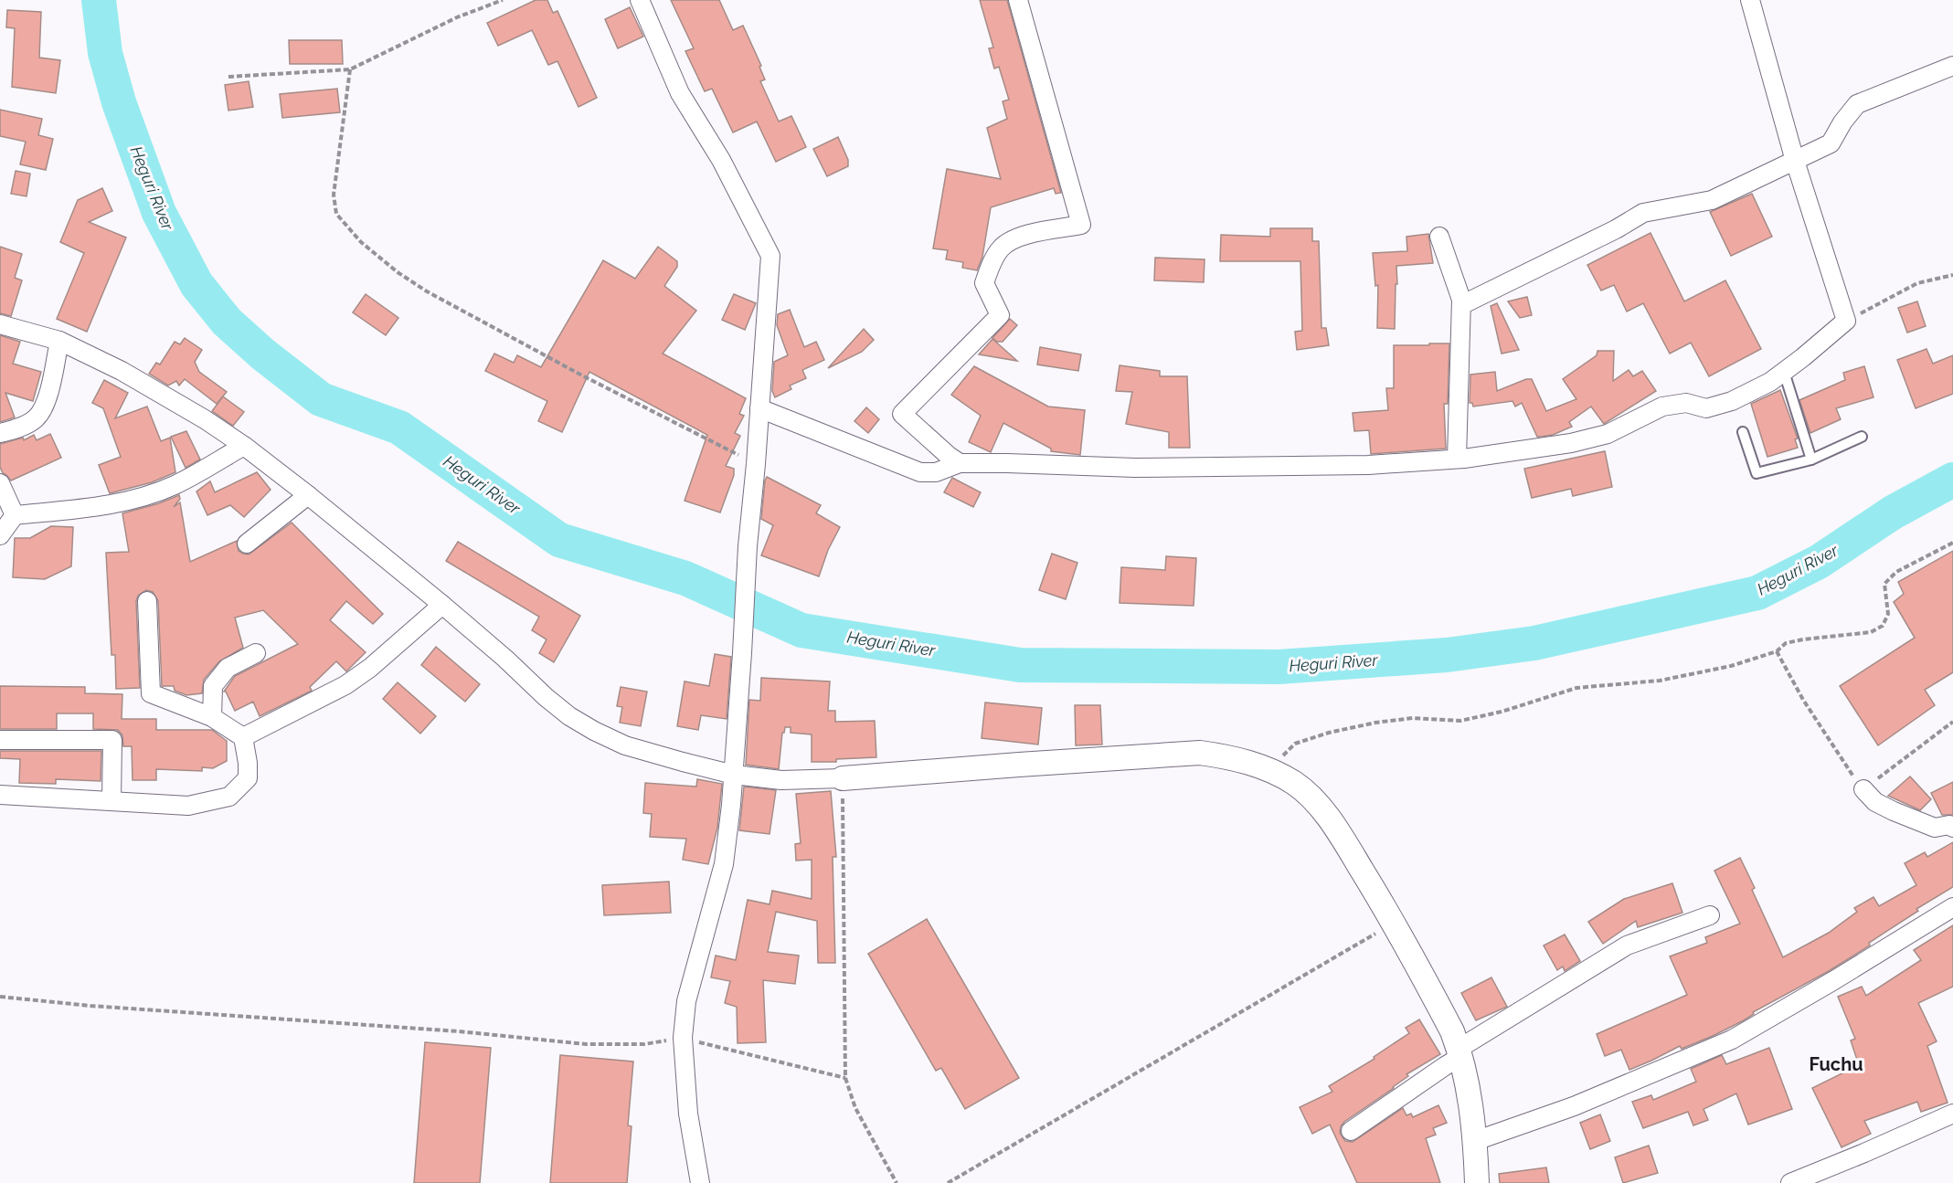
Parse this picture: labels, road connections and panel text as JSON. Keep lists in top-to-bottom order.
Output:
{
  "districts": ["Fuchu"],
  "water": ["Heguri River"]
}
